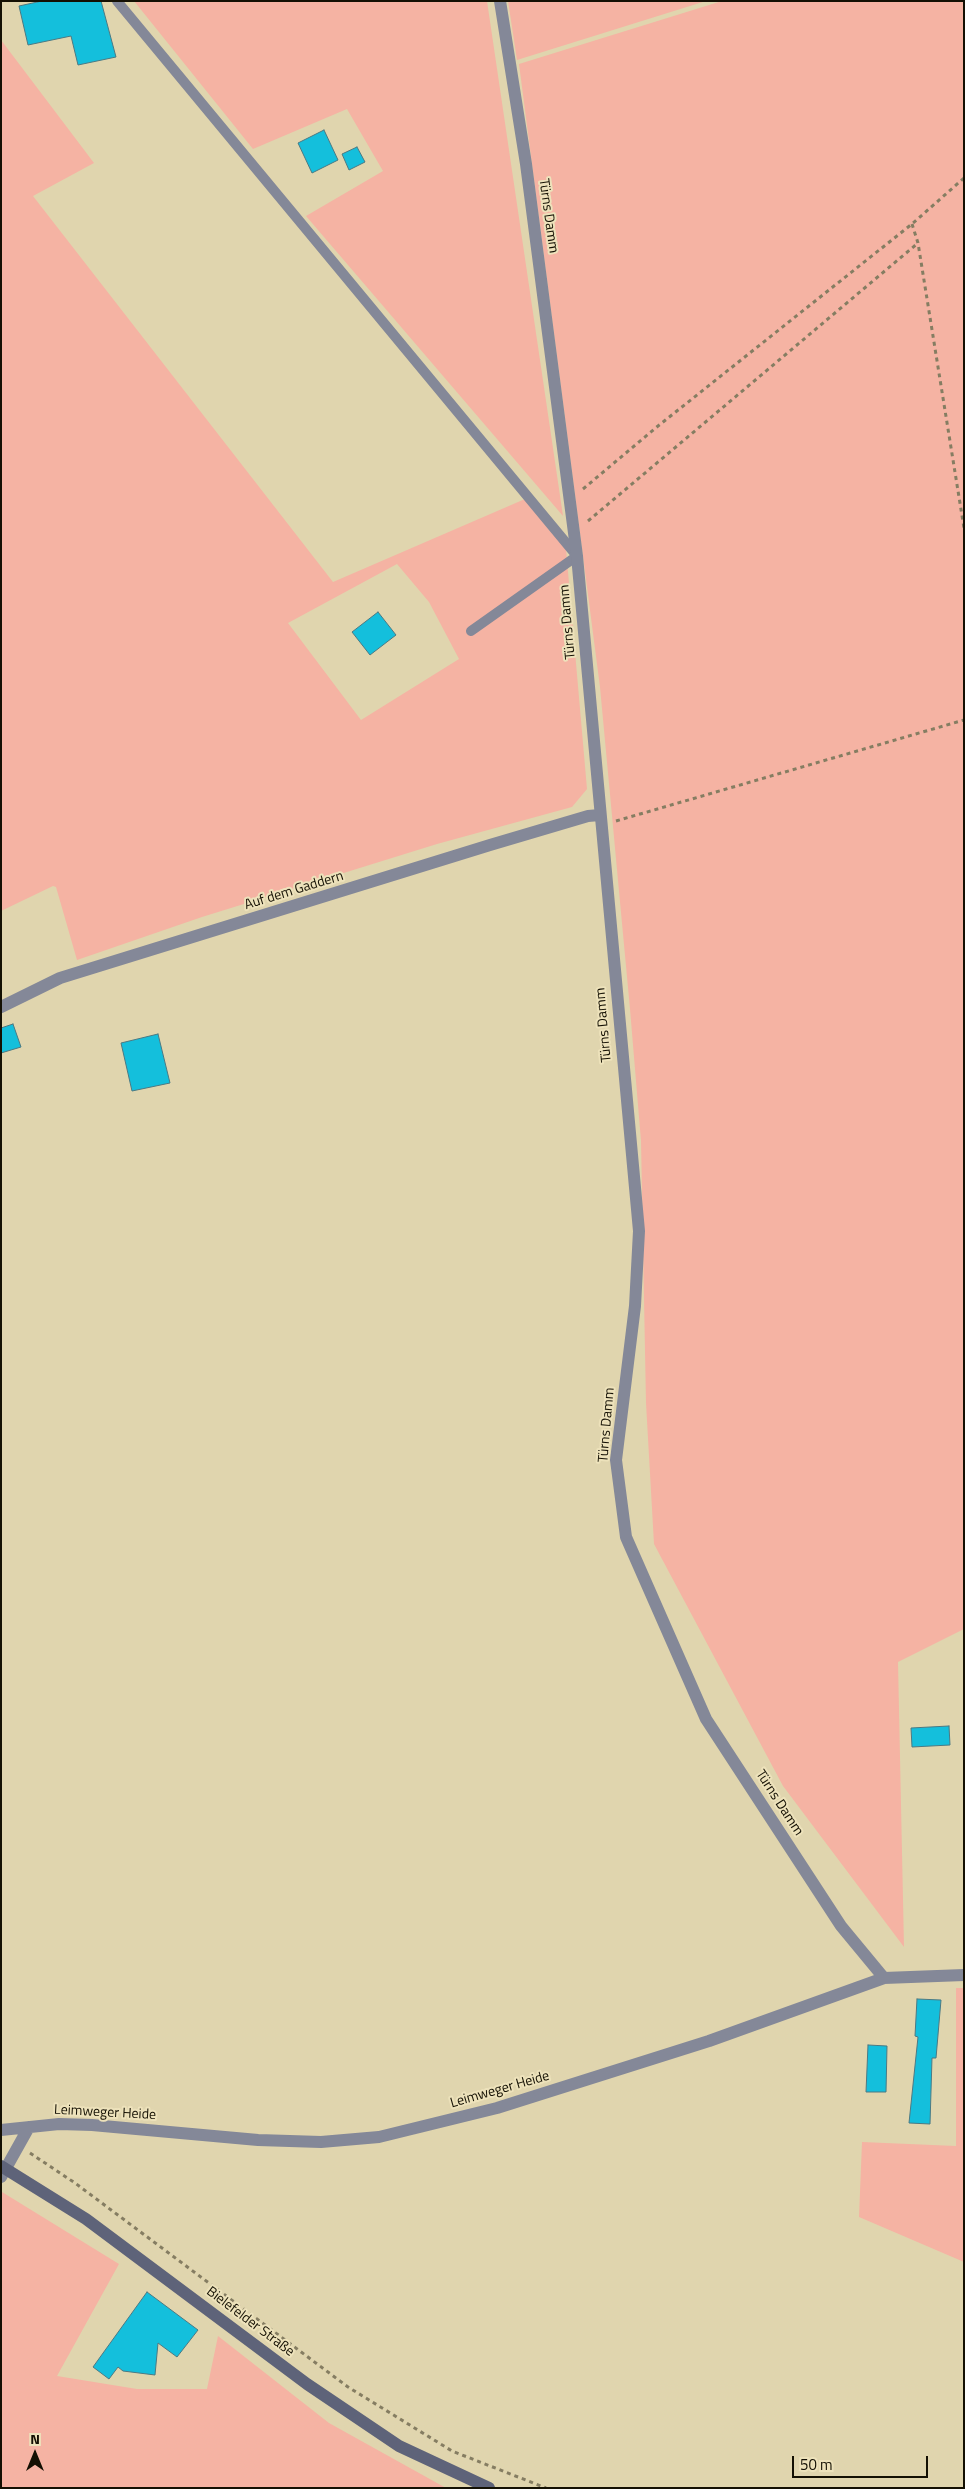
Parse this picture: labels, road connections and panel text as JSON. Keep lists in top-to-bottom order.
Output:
{
  "streets": {
    "main road": ["Bielefelder Straße"],
    "street": ["Türns Damm", "Auf dem Gaddern", "Leimweger Heide"]
  },
  "crossings": [
    ["Türns Damm", "Auf dem Gaddern"],
    ["Türns Damm", "Leimweger Heide"]
  ],
  "scale_bar": "50 m",
  "north": "top"
}
